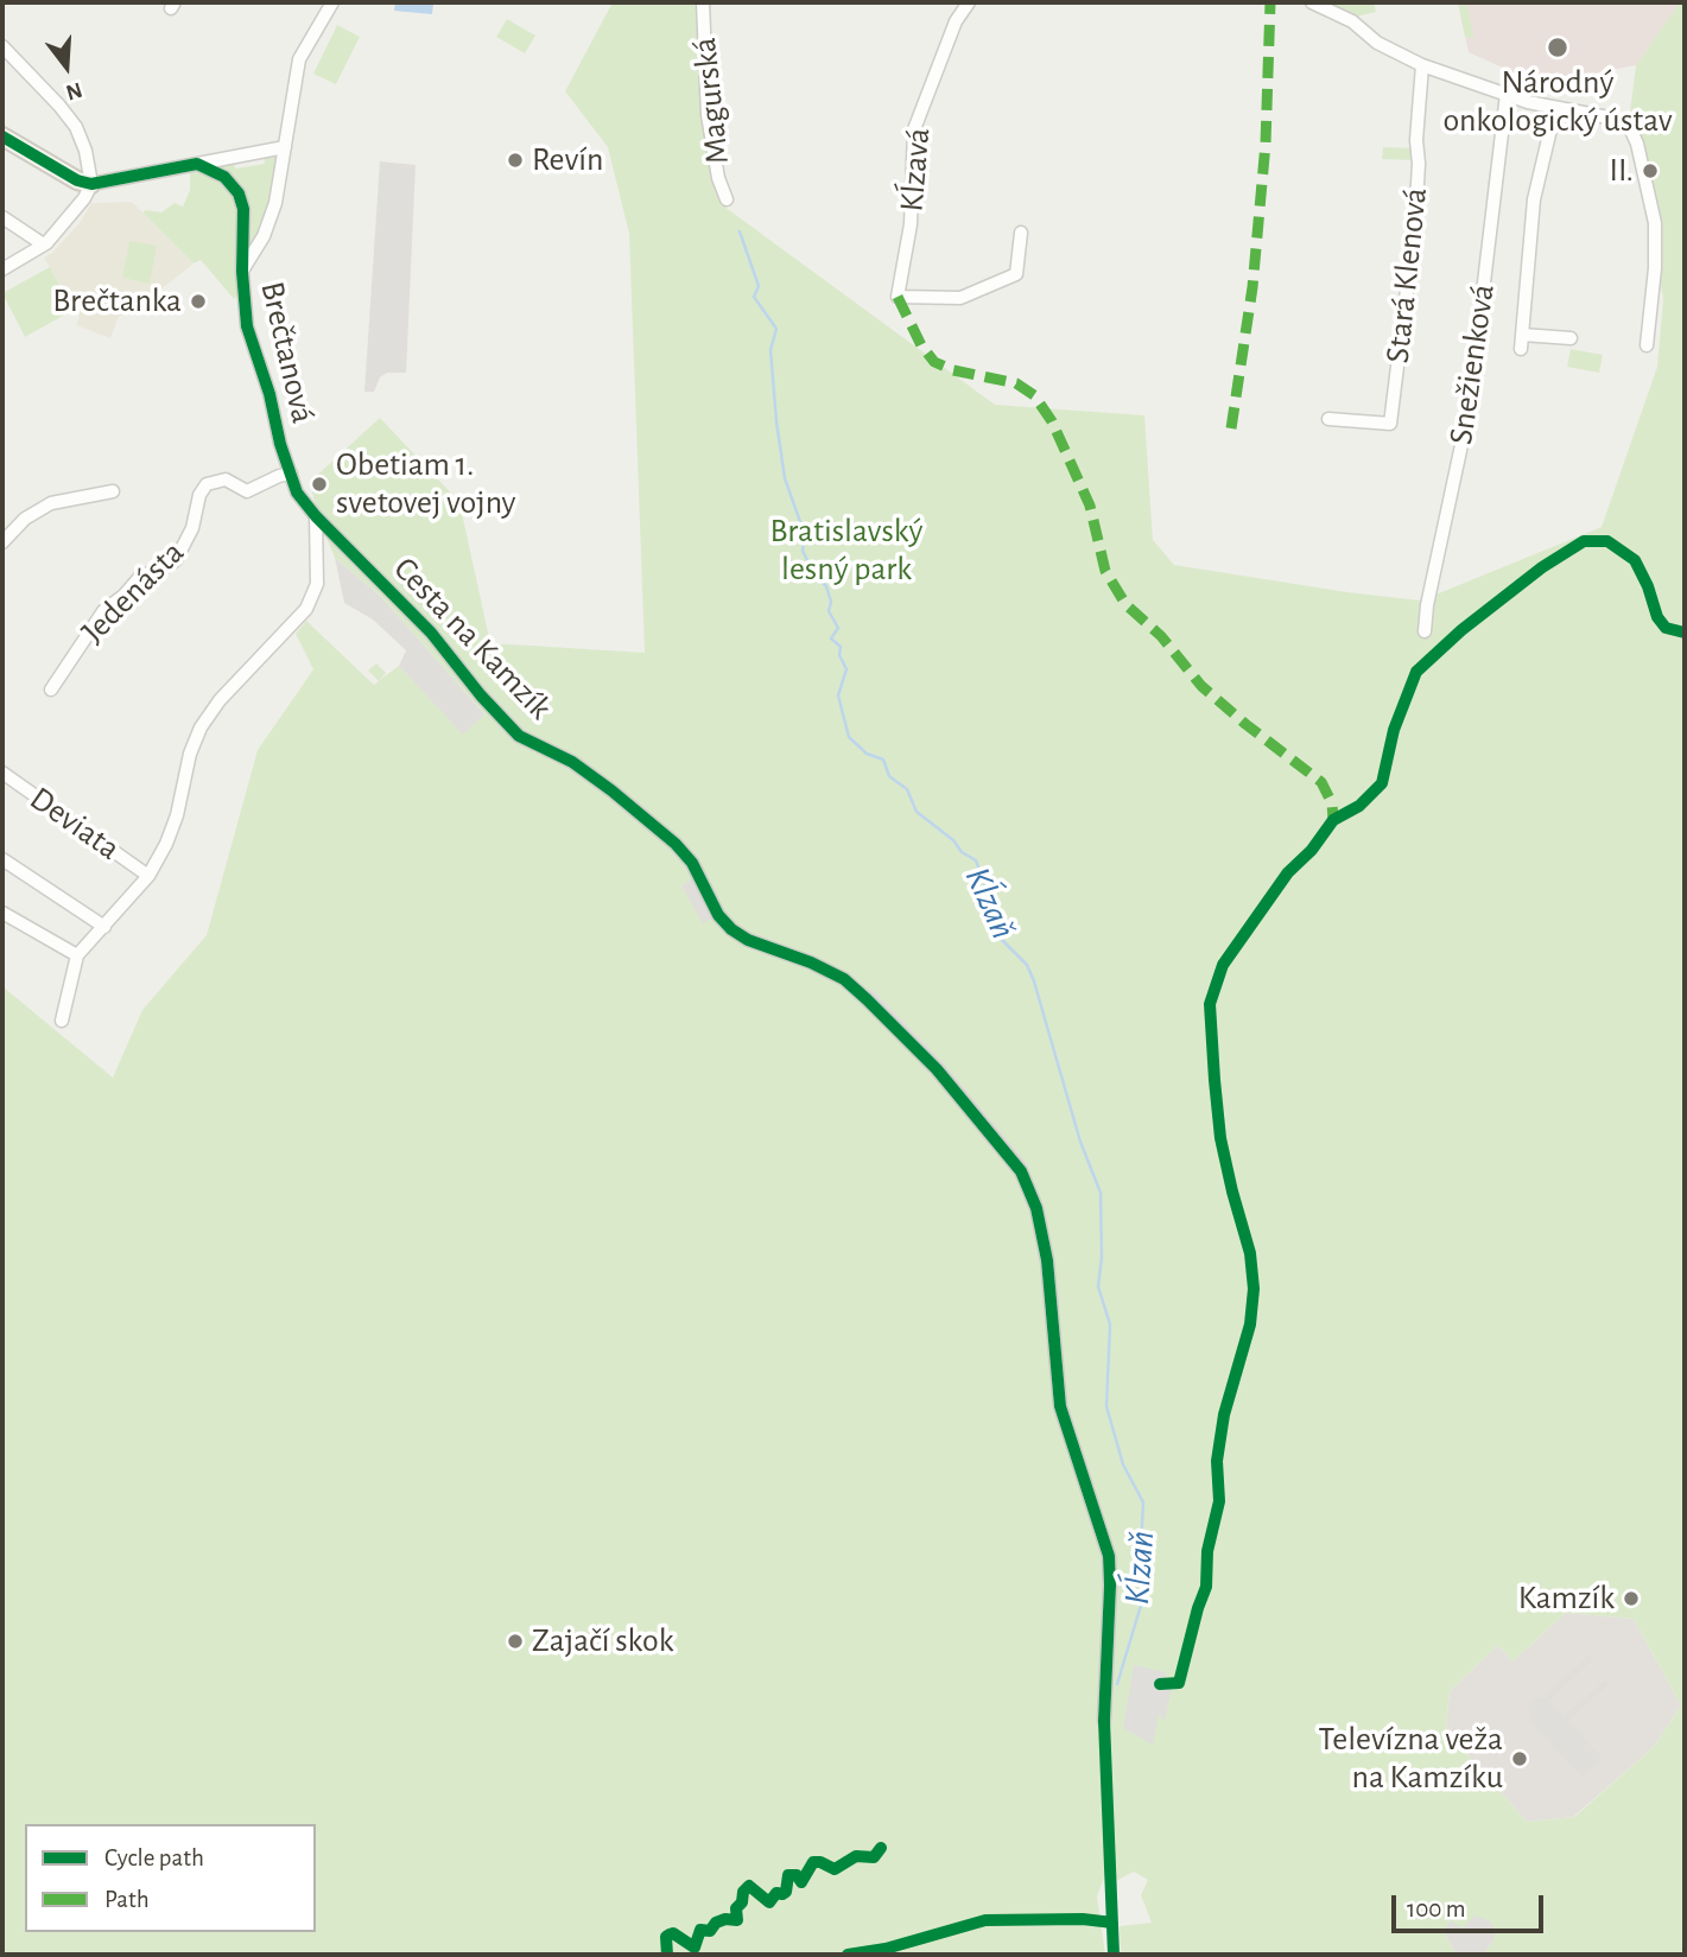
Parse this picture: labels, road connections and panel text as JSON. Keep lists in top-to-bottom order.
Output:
{
  "streets": {
    "street": [
      "Magurská",
      "Kĺzavá",
      "Stará Klenová",
      "Brečtanová",
      "Snežienková",
      "Jedenásta",
      "Cesta na Kamzík",
      "Deviata"
    ]
  },
  "crossings": [
    ["Brečtanová", "Jedenásta"],
    ["Brečtanová", "Cesta na Kamzík"]
  ],
  "water": ["Kĺzaň"],
  "parks": ["Bratislavský lesný park"],
  "places": [
    "Národný onkologický ústav",
    "Revín",
    "II.",
    "Brečtanka",
    "Obetiam 1. svetovej vojny",
    "Kamzík",
    "Zajačí skok",
    "Televízna veža na Kamzíku"
  ],
  "legend": ["Cycle path", "Path"],
  "scale_bar": "100 m",
  "north": "bottom"
}
